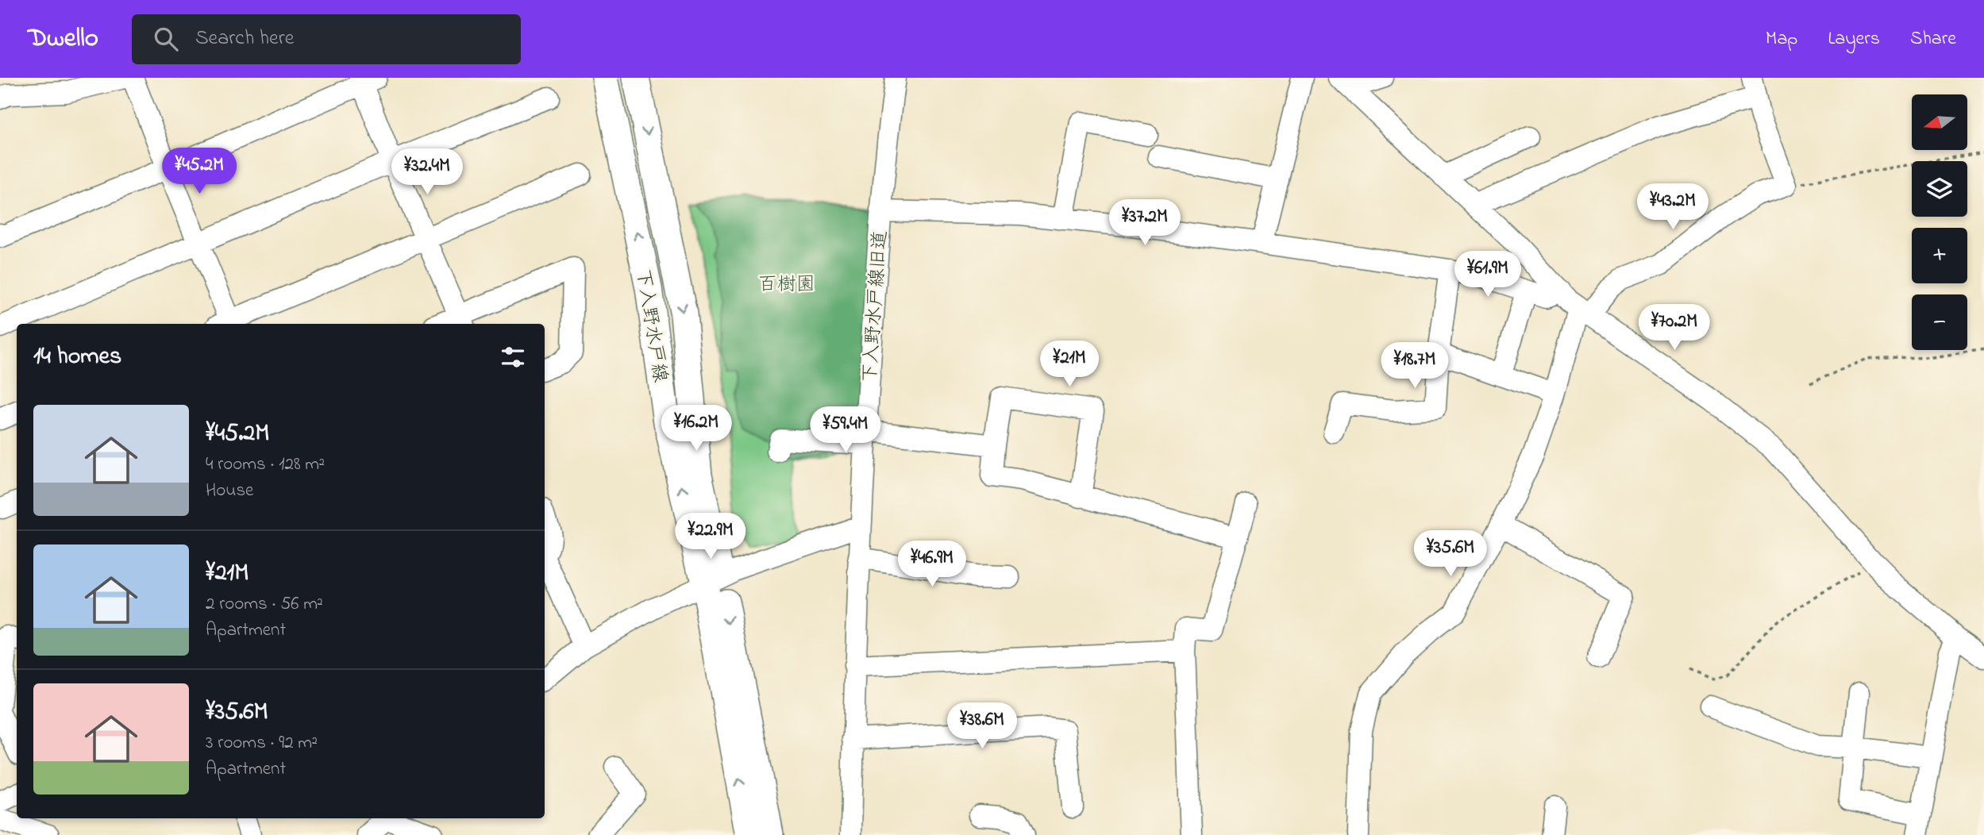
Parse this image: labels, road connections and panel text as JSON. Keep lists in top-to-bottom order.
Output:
{
  "streets": {
    "main road": ["下入野水戸線"],
    "street": ["下入野水戸線旧道"]
  },
  "parks": ["百樹園"],
  "north": "left",
  "page": {
    "header": "Dwello",
    "search": "Search here",
    "nav": ["Map", "Layers", "Share"],
    "map_buttons": ["+", "−"],
    "price": [
      "¥45.2M",
      "¥32.4M",
      "¥43.2M",
      "¥37.2M",
      "¥61.9M",
      "¥70.2M",
      "¥21M",
      "¥18.7M",
      "¥16.2M",
      "¥59.4M",
      "¥22.9M",
      "¥35.6M",
      "¥46.9M",
      "¥38.6M"
    ],
    "heading": "14 homes",
    "list": [
      {
        "name": "¥45.2M",
        "note": "4 rooms · 128 m² · House"
      },
      {
        "name": "¥21M",
        "note": "2 rooms · 56 m² · Apartment"
      },
      {
        "name": "¥35.6M",
        "note": "3 rooms · 92 m² · Apartment"
      }
    ]
  }
}
